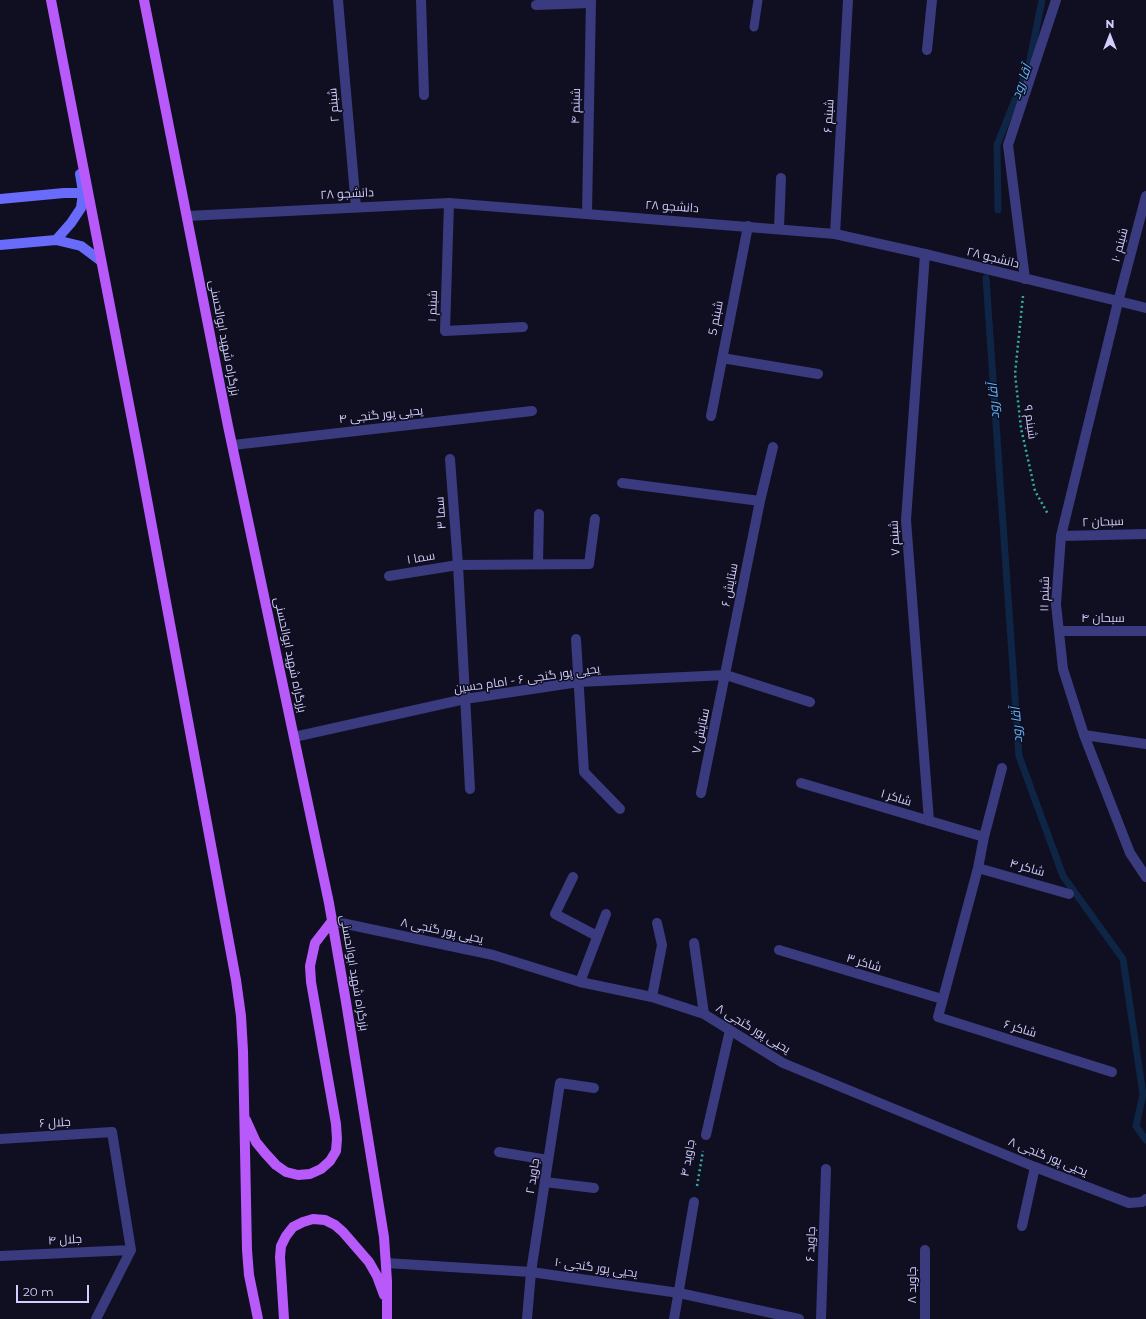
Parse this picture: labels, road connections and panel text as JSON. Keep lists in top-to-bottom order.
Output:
{
  "streets": {
    "main road": ["بزرگراه شهید ابوالحسنی"],
    "street": [
      "شبنم ۲",
      "شبنم ۴",
      "شبنم ۶",
      "دانشجو ۲۸",
      "شبنم ۱۰",
      "شبنم ۱",
      "شبنم 5",
      "یحیی پور گنجی ۴",
      "سما ۳",
      "سبحان ۲",
      "شبنم ۷",
      "سما ۱",
      "ستایش ۶",
      "شبنم ۱۱",
      "سبحان ۴",
      "یحیی پور گنجی ۶ - امام حسین",
      "ستایش ۷",
      "شاکر ۱",
      "شاکر ۴",
      "یحیی پور گنجی ۸",
      "شاکر ۳",
      "شاکر ۶",
      "جلال ۶",
      "جاوید ۴",
      "جاوید ۲",
      "جلال ۴",
      "جاوید ۶",
      "یحیی پور گنجی ۱۰",
      "جاوید ۸"
    ],
    "path": ["شبنم ۹"]
  },
  "crossings": [
    ["شبنم ۲", "دانشجو ۲۸"],
    ["شبنم ۴", "دانشجو ۲۸"],
    ["شبنم ۶", "دانشجو ۲۸"],
    ["دانشجو ۲۸", "شبنم ۱۰"],
    ["دانشجو ۲۸", "شبنم ۱"],
    ["دانشجو ۲۸", "شبنم 5"],
    ["دانشجو ۲۸", "بزرگراه شهید ابوالحسنی"],
    ["دانشجو ۲۸", "شبنم ۹"],
    ["دانشجو ۲۸", "شبنم ۷"],
    ["دانشجو ۲۸", "شبنم ۱۱"],
    ["شبنم ۱۰", "شبنم ۱۱"],
    ["بزرگراه شهید ابوالحسنی", "یحیی پور گنجی ۴"],
    ["بزرگراه شهید ابوالحسنی", "یحیی پور گنجی ۶ - امام حسین"],
    ["بزرگراه شهید ابوالحسنی", "یحیی پور گنجی ۸"],
    ["بزرگراه شهید ابوالحسنی", "یحیی پور گنجی ۱۰"],
    ["شبنم ۹", "سبحان ۲"],
    ["شبنم ۹", "شبنم ۱۱"],
    ["سما ۳", "سما ۱"],
    ["سما ۳", "یحیی پور گنجی ۶ - امام حسین"],
    ["سبحان ۲", "شبنم ۱۱"],
    ["شبنم ۷", "شاکر ۱"],
    ["ستایش ۶", "یحیی پور گنجی ۶ - امام حسین"],
    ["ستایش ۶", "ستایش ۷"],
    ["شبنم ۱۱", "سبحان ۴"],
    ["یحیی پور گنجی ۶ - امام حسین", "ستایش ۷"],
    ["یحیی پور گنجی ۸", "جاوید ۴"],
    ["شاکر ۳", "شاکر ۶"],
    ["جلال ۶", "جلال ۴"],
    ["جاوید ۲", "یحیی پور گنجی ۱۰"]
  ],
  "water": ["آقا رود"],
  "scale_bar": "20 m",
  "north": "top"
}
